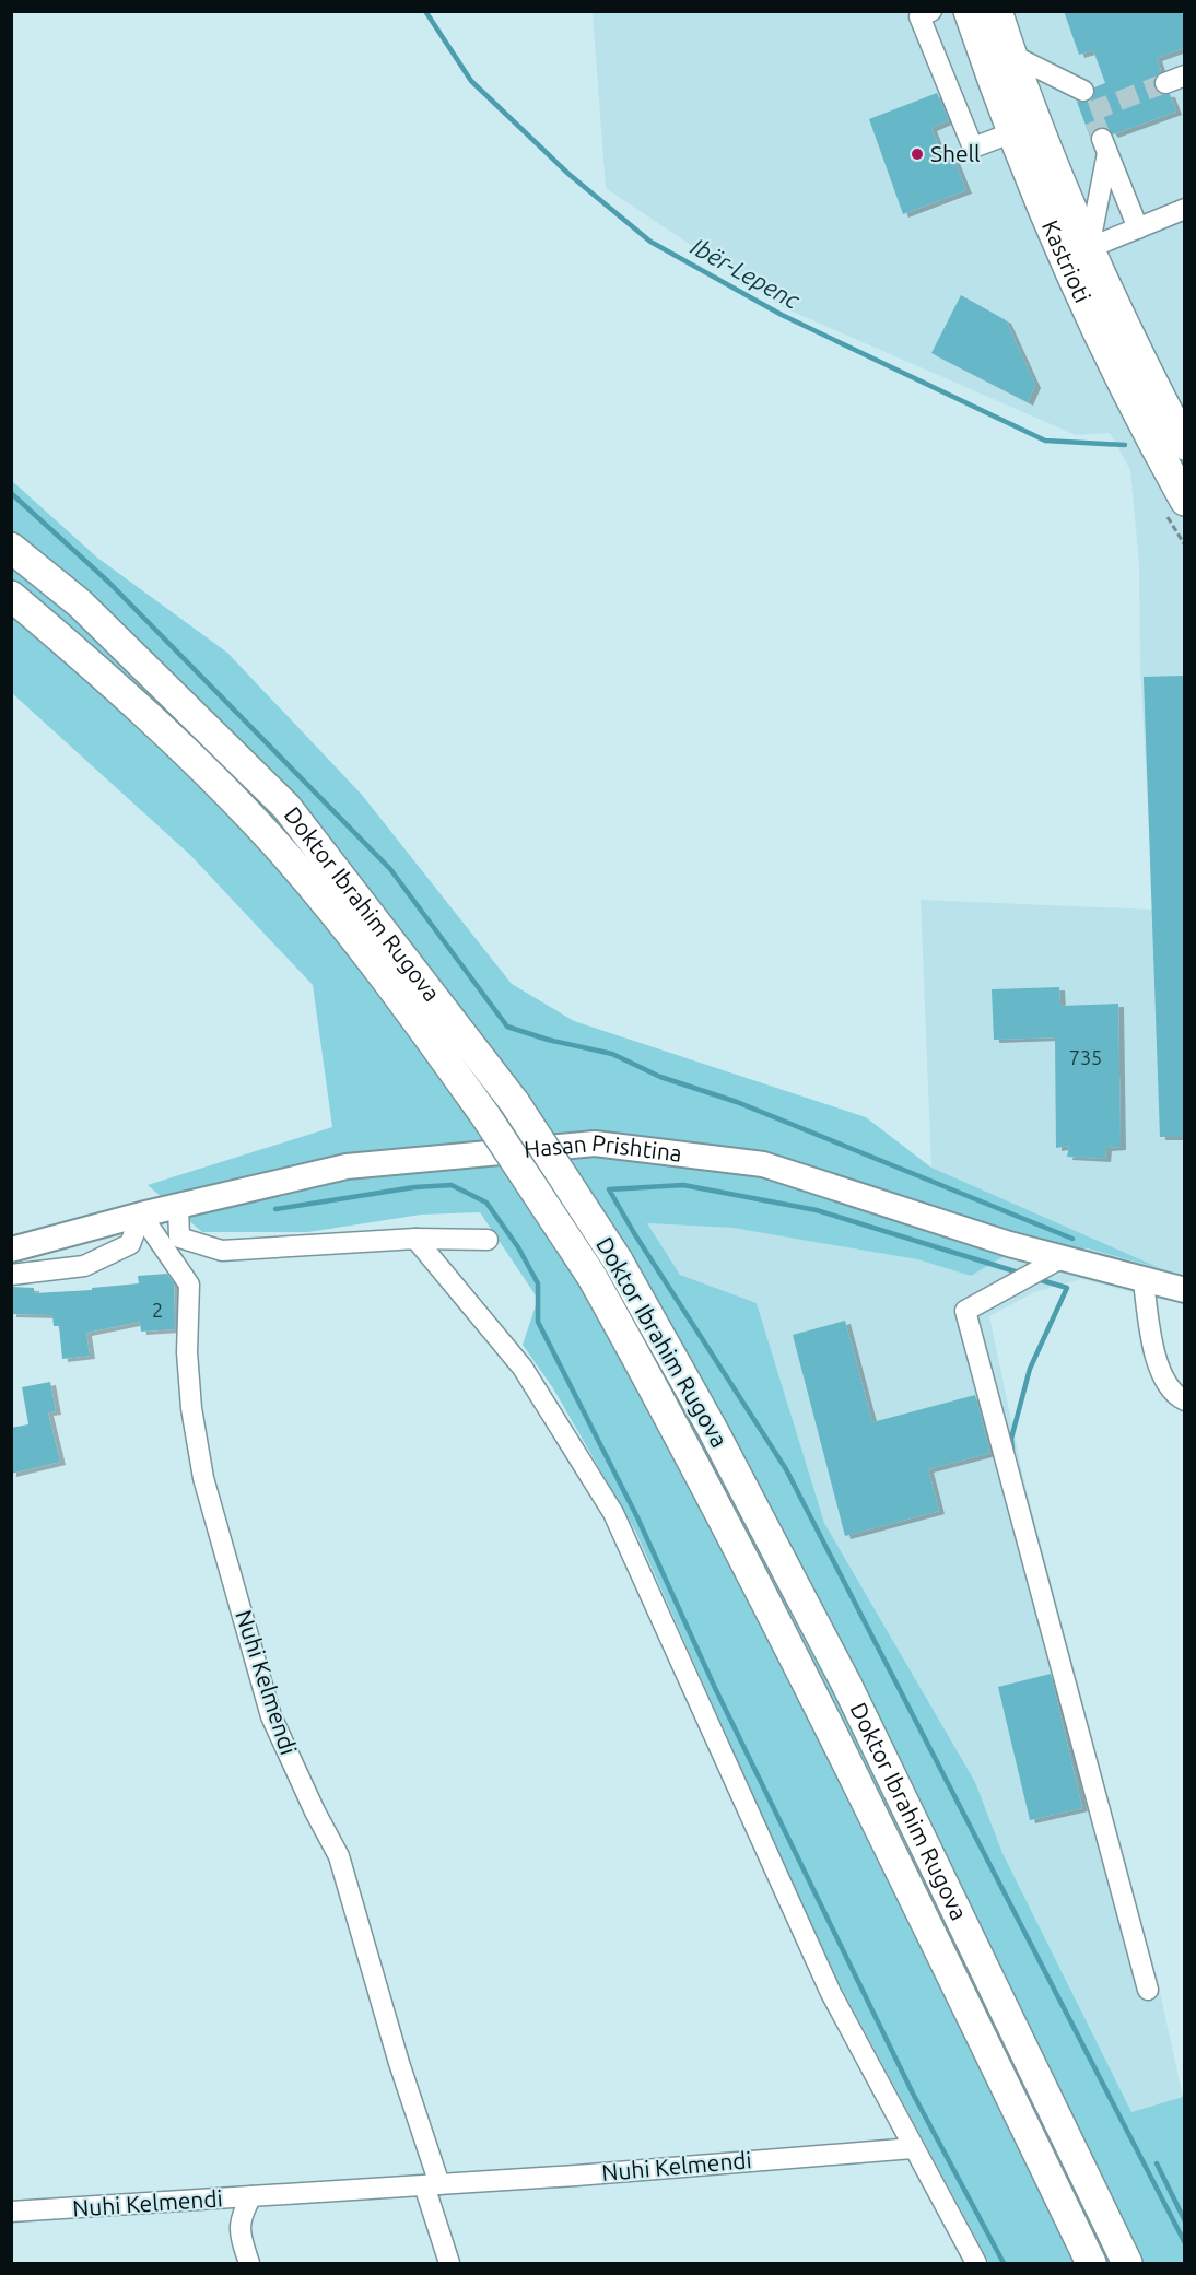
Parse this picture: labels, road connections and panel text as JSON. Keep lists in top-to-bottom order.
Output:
{
  "streets": {
    "highway": ["Kastrioti", "Doktor Ibrahim Rugova"],
    "main road": ["Hasan Prishtina"],
    "street": ["Nuhi Kelmendi"]
  },
  "crossings": [
    ["Hasan Prishtina", "Nuhi Kelmendi"]
  ],
  "water": ["Ibër-Lepenc"],
  "places": ["Shell"],
  "house_numbers": ["735", "2"]
}
